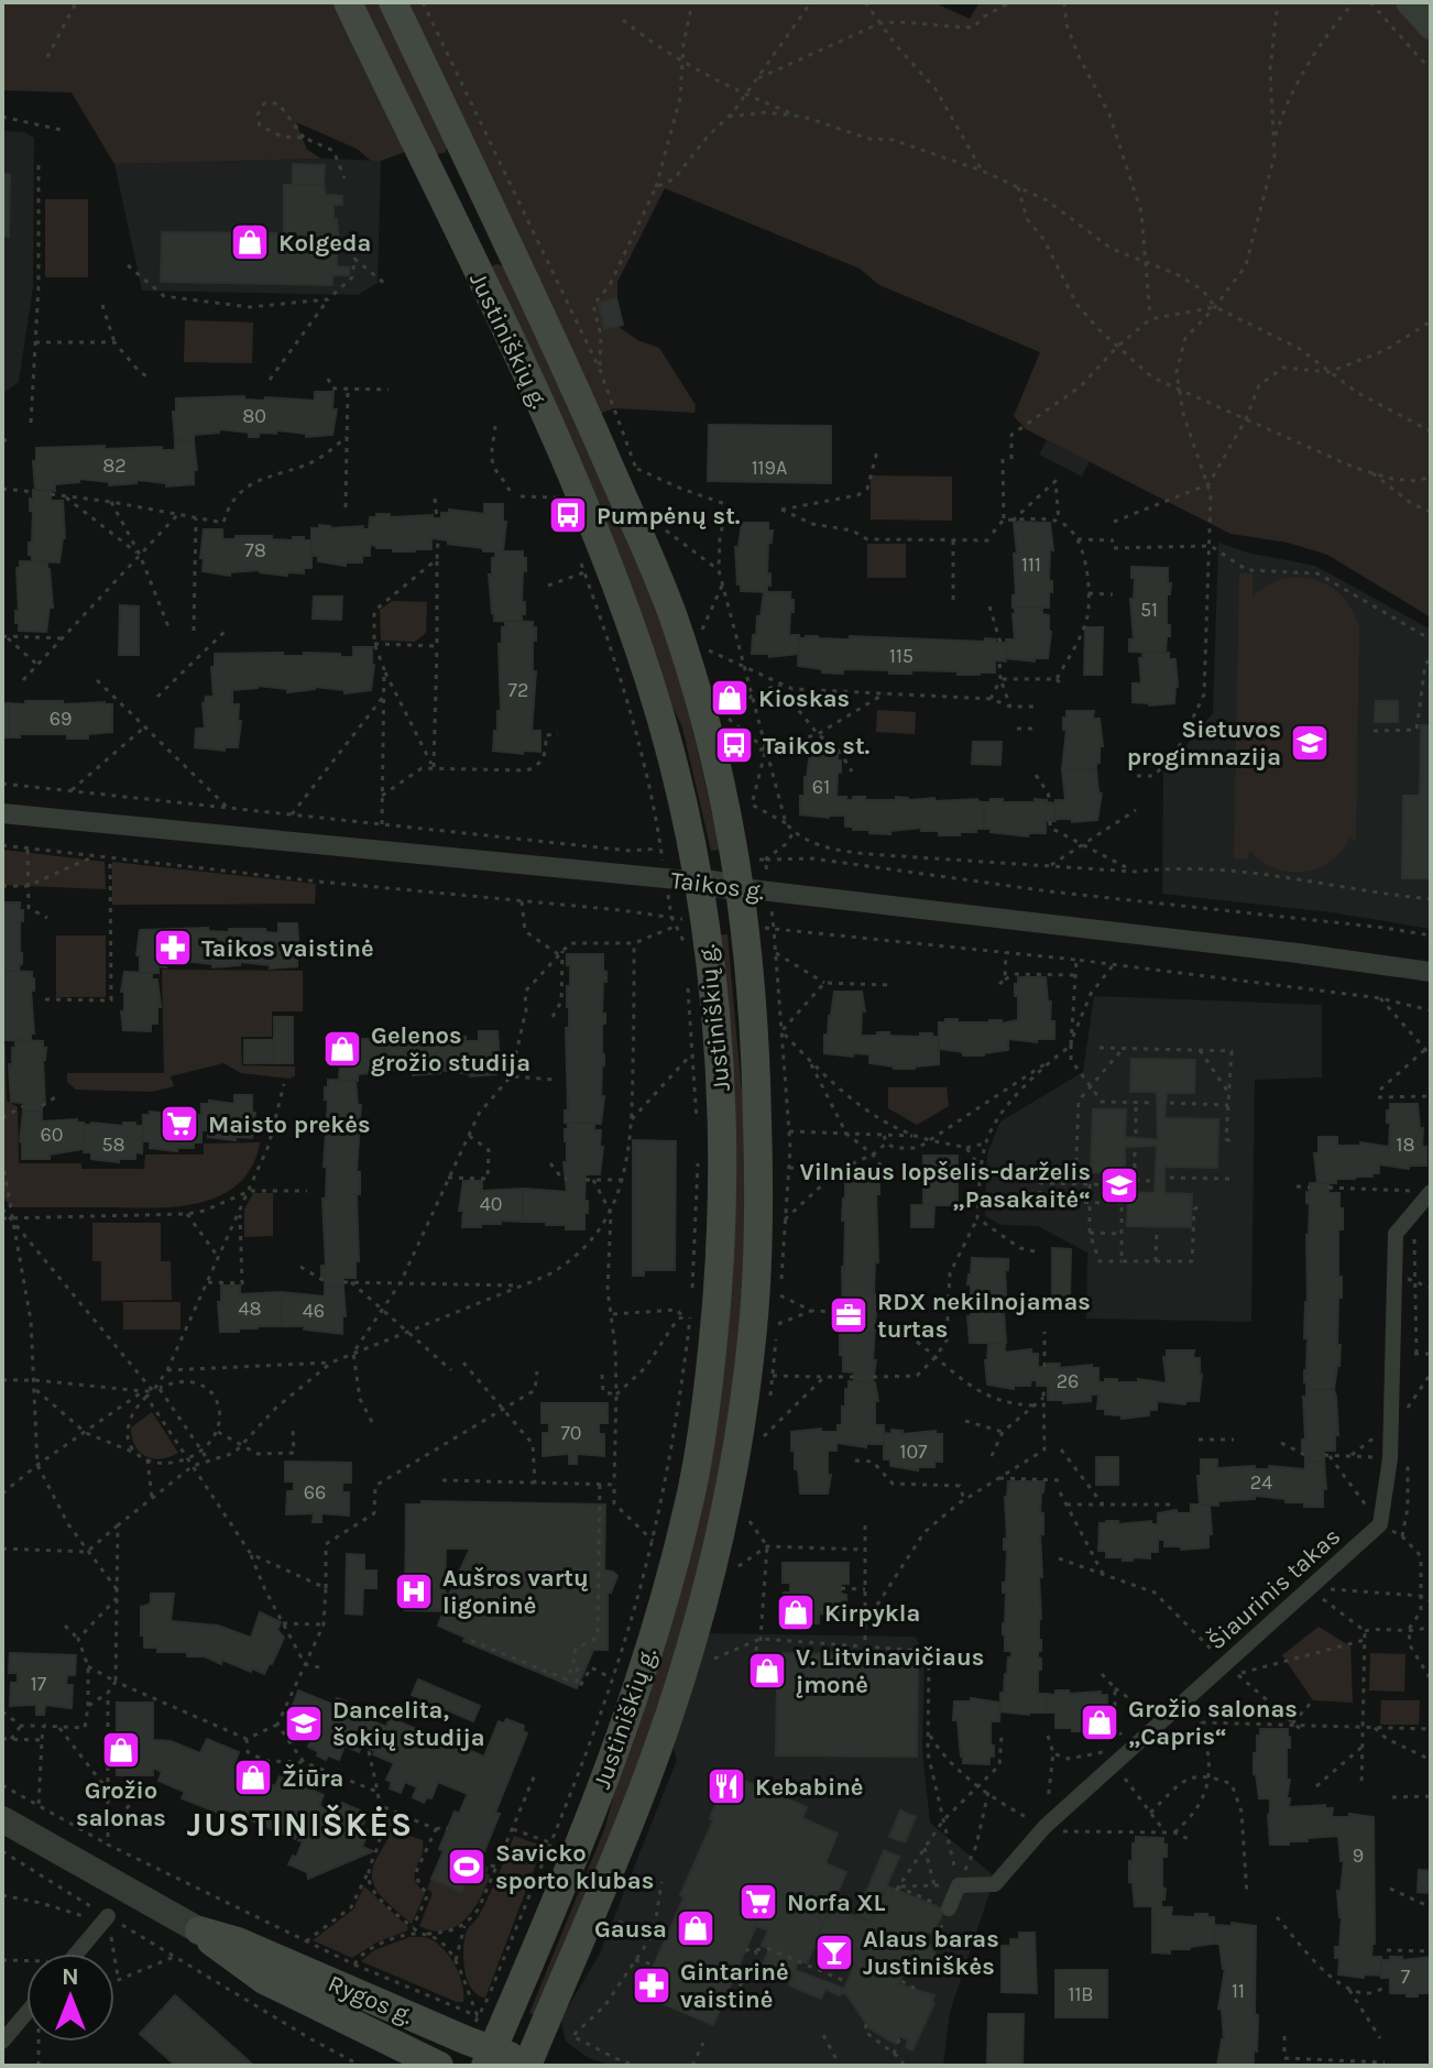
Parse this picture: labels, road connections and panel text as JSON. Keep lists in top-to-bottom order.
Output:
{
  "streets": {
    "main road": ["Justiniškių g.", "Rygos g."],
    "street": ["Taikos g.", "Šiaurinis takas"]
  },
  "crossings": [
    ["Justiniškių g.", "Taikos g."],
    ["Justiniškių g.", "Rygos g."]
  ],
  "districts": ["JUSTINIŠKĖS"],
  "places": {
    "shop": [
      "Kolgeda",
      "Kioskas",
      "Gelenos grožio studija",
      "Kirpykla",
      "V. Litvinavičiaus įmonė",
      "Grožio salonas „Capris“",
      "Grožio salonas",
      "Žiūra",
      "Gausa"
    ],
    "bus stop": ["Pumpėnų st.", "Taikos st."],
    "school or university": ["Sietuvos progimnazija", "Vilniaus lopšelis-darželis „Pasakaitė“", "Dancelita, šokių studija"],
    "pharmacy": ["Taikos vaistinė", "Gintarinė vaistinė"],
    "supermarket": ["Maisto prekės", "Norfa XL"],
    "office": ["RDX nekilnojamas turtas"],
    "hospital": ["Aušros vartų ligoninė"],
    "restaurant": ["Kebabinė"],
    "sports": ["Savicko sporto klubas"],
    "bar": ["Alaus baras Justiniškės"]
  },
  "house_numbers": [
    "80",
    "82",
    "119A",
    "78",
    "111",
    "51",
    "115",
    "72",
    "69",
    "61",
    "60",
    "58",
    "18",
    "40",
    "48",
    "46",
    "26",
    "70",
    "107",
    "24",
    "66",
    "17",
    "9",
    "7",
    "11",
    "11B"
  ],
  "north": "top"
}
